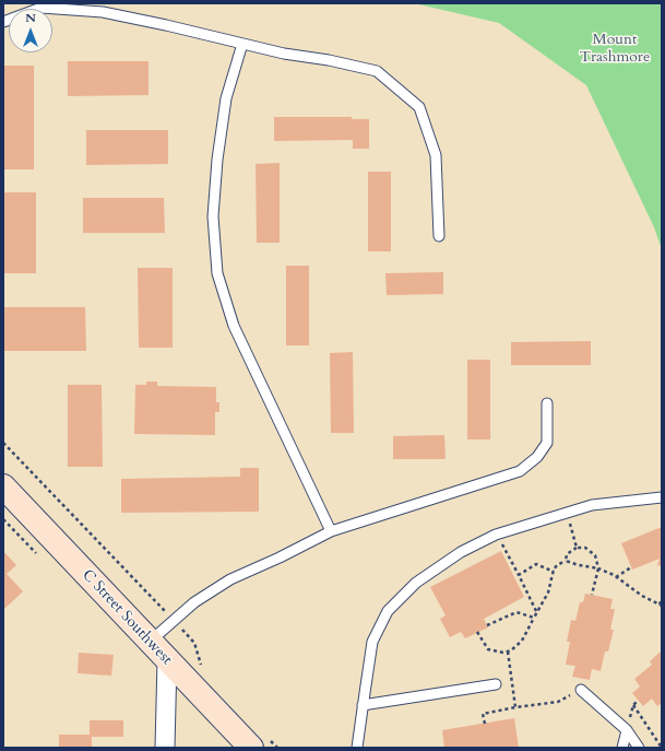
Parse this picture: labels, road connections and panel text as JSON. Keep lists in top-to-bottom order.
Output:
{
  "streets": {
    "main road": ["C Street Southwest"]
  },
  "parks": ["Mount Trashmore"],
  "north": "top"
}
